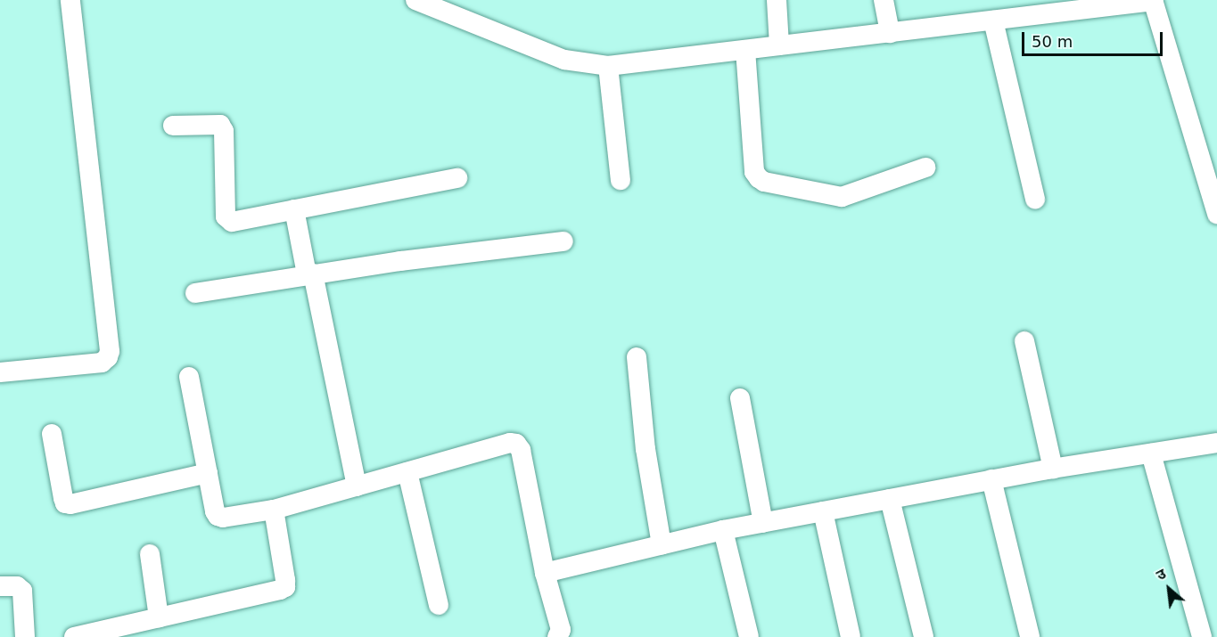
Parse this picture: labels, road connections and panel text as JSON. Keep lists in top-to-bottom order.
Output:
{
  "scale_bar": "50 m",
  "north": "top left"
}
